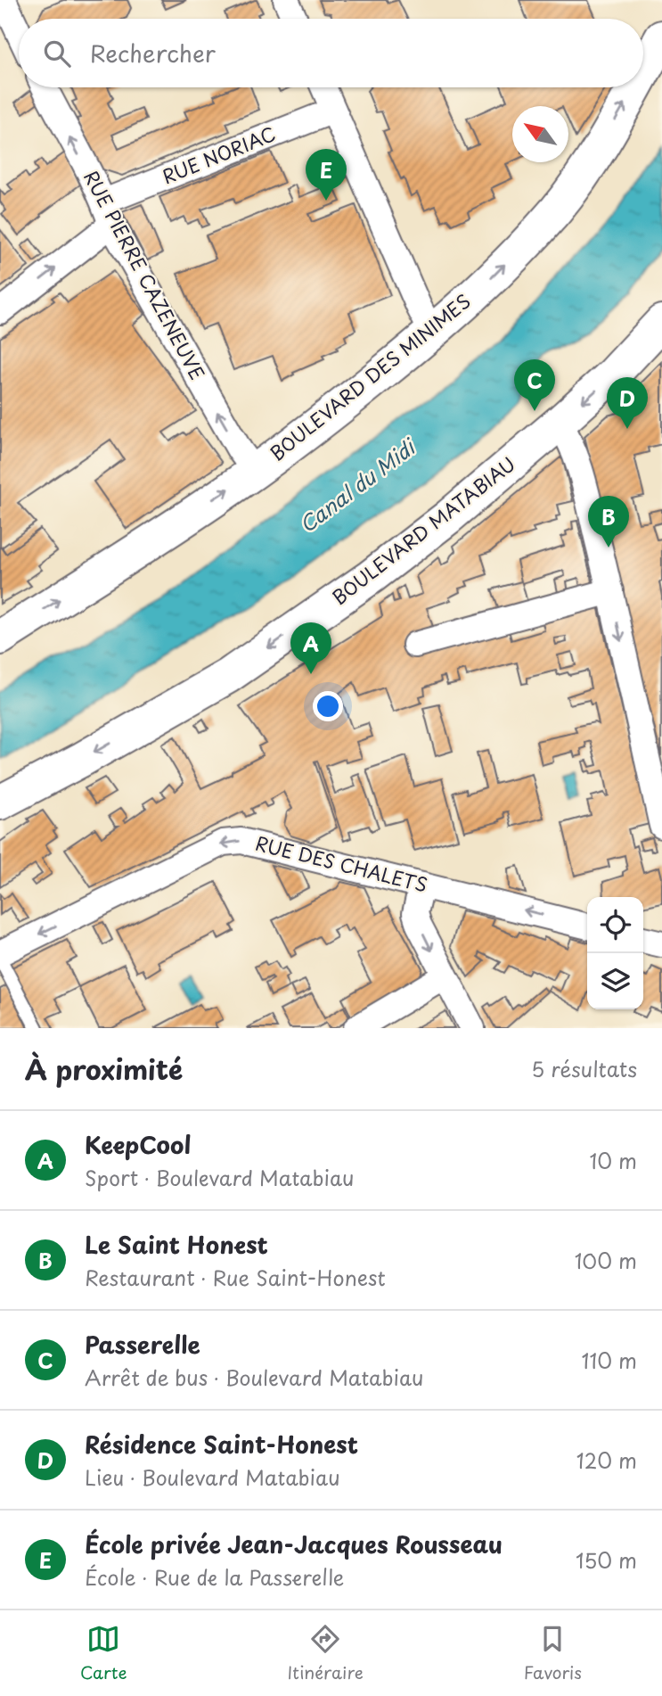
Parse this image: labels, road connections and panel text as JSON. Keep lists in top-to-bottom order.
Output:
{
  "streets": {
    "main road": ["BOULEVARD DES MINIMES", "BOULEVARD MATABIAU"],
    "street": ["RUE NORIAC", "RUE PIERRE CAZENEUVE", "RUE DES CHALETS"]
  },
  "crossings": [
    ["RUE NORIAC", "RUE PIERRE CAZENEUVE"],
    ["RUE PIERRE CAZENEUVE", "BOULEVARD DES MINIMES"]
  ],
  "one_way": [
    "RUE NORIAC",
    "RUE PIERRE CAZENEUVE",
    "BOULEVARD DES MINIMES",
    "BOULEVARD MATABIAU",
    "RUE DES CHALETS"
  ],
  "water": ["Canal du Midi"],
  "north": "top left",
  "page": {
    "search": "Rechercher",
    "pins": [
      "E",
      "C",
      "D",
      "B",
      "A"
    ],
    "heading": ["À proximité", "5 résultats"],
    "list": [
      {
        "mark": "A",
        "name": "KeepCool",
        "note": "Sport · Boulevard Matabiau",
        "value": "10 m"
      },
      {
        "mark": "B",
        "name": "Le Saint Honest",
        "note": "Restaurant · Rue Saint-Honest",
        "value": "100 m"
      },
      {
        "mark": "C",
        "name": "Passerelle",
        "note": "Arrêt de bus · Boulevard Matabiau",
        "value": "110 m"
      },
      {
        "mark": "D",
        "name": "Résidence Saint-Honest",
        "note": "Lieu · Boulevard Matabiau",
        "value": "120 m"
      },
      {
        "mark": "E",
        "name": "École privée Jean-Jacques Rousseau",
        "note": "École · Rue de la Passerelle",
        "value": "150 m"
      }
    ],
    "nav": ["Carte", "Itinéraire", "Favoris"]
  }
}
